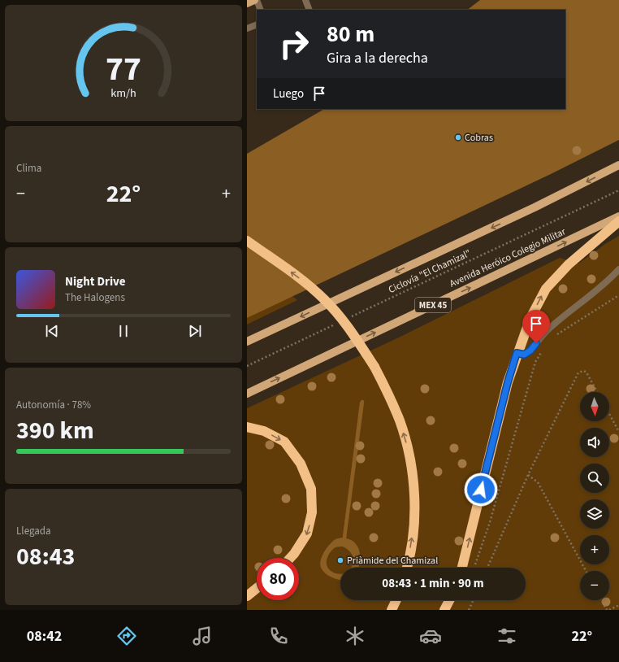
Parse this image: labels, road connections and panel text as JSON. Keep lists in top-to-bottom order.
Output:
{
  "streets": {
    "main road": ["Avenida Heróico Colegio Militar", "MEX 45"],
    "path": ["Ciclovía \"El Chamizal\""]
  },
  "places": ["Cobras", "Priàmide del Chamizal"],
  "north": "bottom",
  "page": {
    "turn": ["80 m", "Gira a la derecha"],
    "then": "Luego",
    "tile": [
      "Clima",
      ["Autonomía · 78%", "390 km"],
      ["Llegada", "08:43"]
    ],
    "heat": ["−", "22°", "+"],
    "song": ["Night Drive", "The Halogens"],
    "map_buttons": ["+", "−"],
    "limit": "80",
    "trip": "08:43 · 1 min · 90 m",
    "tabs": ["08:42", "22°"],
    "gauge": ["77", "km/h"]
  }
}
